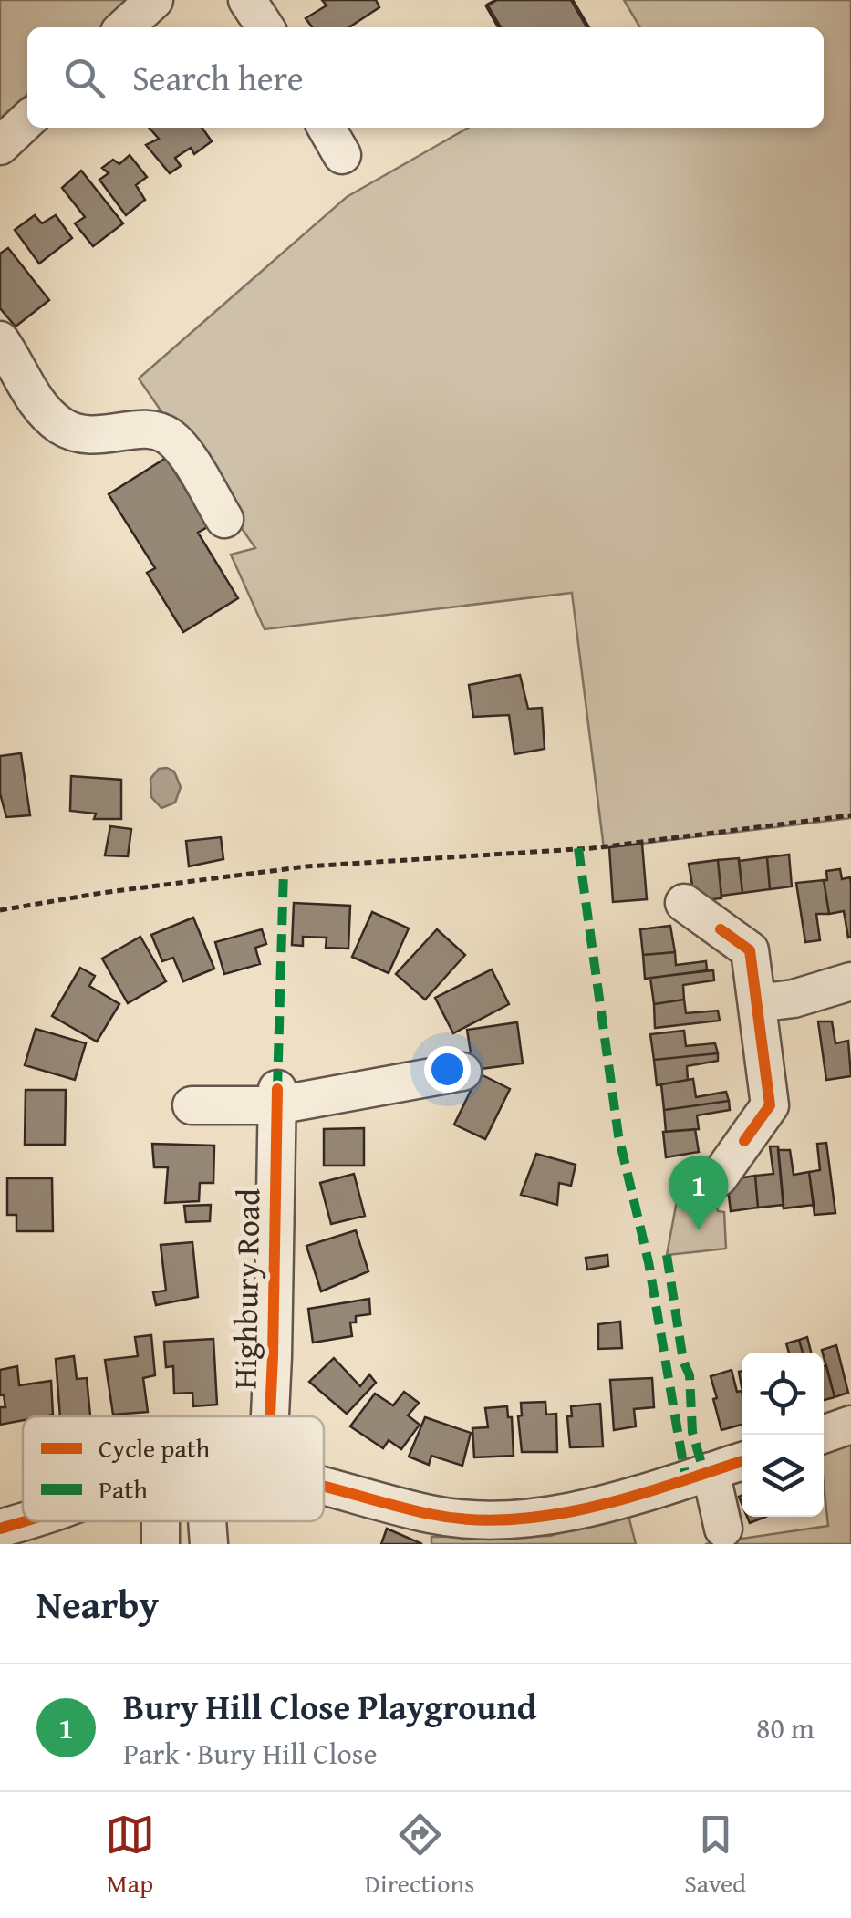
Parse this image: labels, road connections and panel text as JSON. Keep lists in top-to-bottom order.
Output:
{
  "streets": {
    "street": ["Highbury Road"]
  },
  "legend": ["Cycle path", "Path"],
  "page": {
    "search": "Search here",
    "pins": "1",
    "heading": "Nearby",
    "list": [
      {
        "mark": "1",
        "name": "Bury Hill Close Playground",
        "note": "Park · Bury Hill Close",
        "value": "80 m"
      }
    ],
    "nav": ["Map", "Directions", "Saved"]
  }
}
